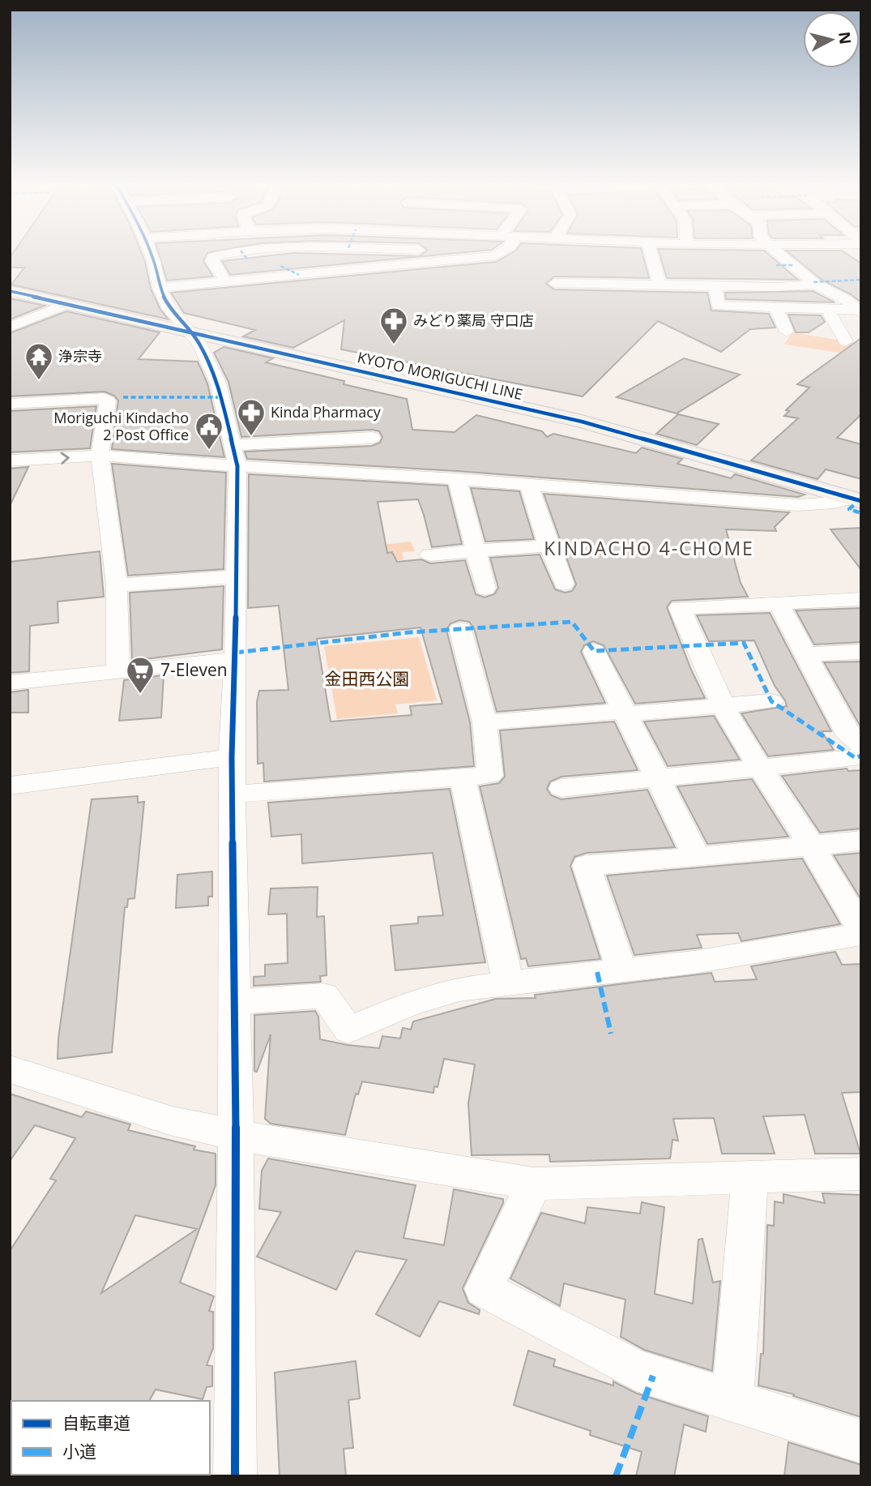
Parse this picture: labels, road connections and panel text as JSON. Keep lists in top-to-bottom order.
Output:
{
  "streets": {
    "main road": ["KYOTO MORIGUCHI LINE"]
  },
  "districts": ["KINDACHO 4-CHOME"],
  "parks": ["金田西公園"],
  "places": {
    "pharmacy": ["みどり薬局 守口店", "Kinda Pharmacy"],
    "temple": ["浄宗寺"],
    "public building": ["Moriguchi Kindacho 2 Post Office"],
    "supermarket": ["7-Eleven"]
  },
  "legend": ["自転車道", "小道"],
  "north": "right"
}
